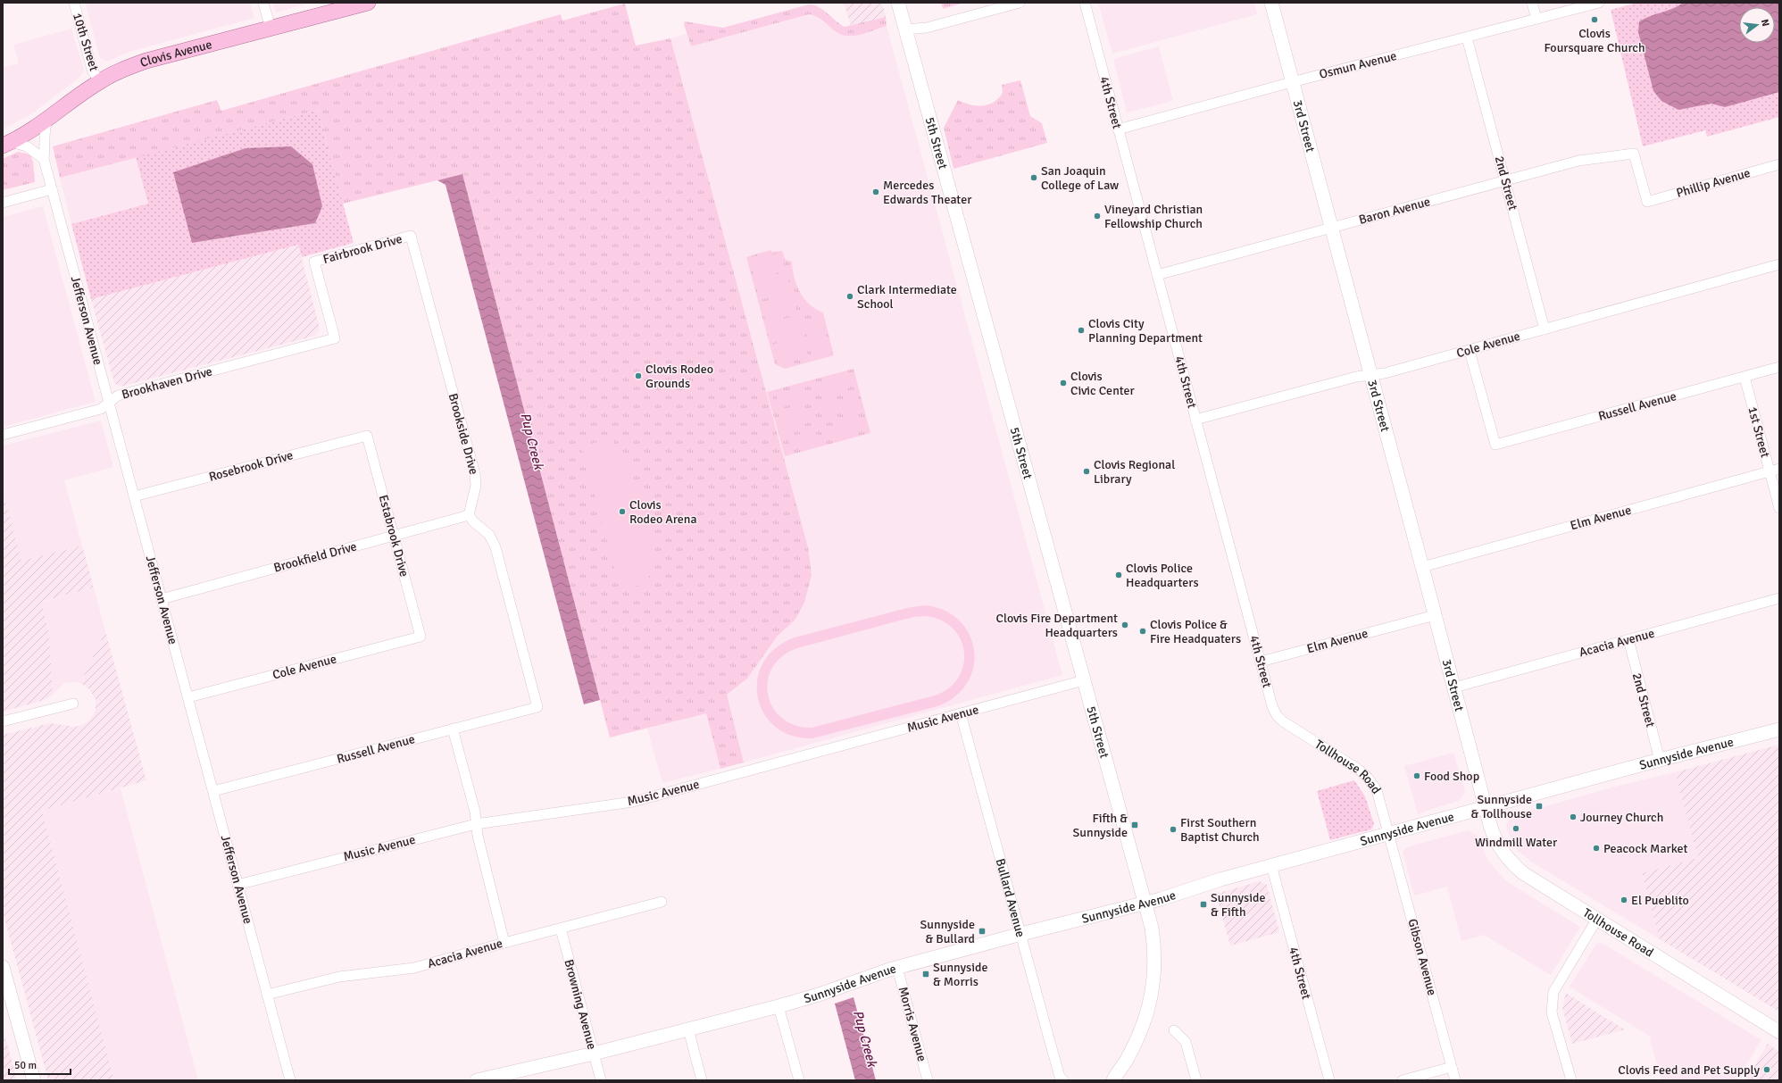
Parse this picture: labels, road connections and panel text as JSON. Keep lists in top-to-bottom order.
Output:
{
  "streets": {
    "main road": [
      "Clovis Avenue",
      "3rd Street",
      "5th Street",
      "Sunnyside Avenue",
      "Tollhouse Road"
    ],
    "street": [
      "10th Street",
      "Osmun Avenue",
      "4th Street",
      "2nd Street",
      "Phillip Avenue",
      "Baron Avenue",
      "Fairbrook Drive",
      "Jefferson Avenue",
      "Cole Avenue",
      "Brookhaven Drive",
      "Russell Avenue",
      "1st Street",
      "Brookside Drive",
      "Rosebrook Drive",
      "Elm Avenue",
      "Estabrook Drive",
      "Brookfield Drive",
      "Acacia Avenue",
      "Music Avenue",
      "Bullard Avenue",
      "Gibson Avenue",
      "Browning Avenue",
      "Morris Avenue"
    ]
  },
  "crossings": [
    ["10th Street", "Clovis Avenue"],
    ["Clovis Avenue", "Jefferson Avenue"],
    ["Osmun Avenue", "4th Street"],
    ["Osmun Avenue", "3rd Street"],
    ["Osmun Avenue", "2nd Street"],
    ["4th Street", "Baron Avenue"],
    ["4th Street", "Cole Avenue"],
    ["4th Street", "Elm Avenue"],
    ["4th Street", "Sunnyside Avenue"],
    ["4th Street", "Tollhouse Road"],
    ["3rd Street", "Baron Avenue"],
    ["3rd Street", "Cole Avenue"],
    ["3rd Street", "Elm Avenue"],
    ["3rd Street", "Acacia Avenue"],
    ["3rd Street", "Sunnyside Avenue"],
    ["3rd Street", "Tollhouse Road"],
    ["5th Street", "Music Avenue"],
    ["5th Street", "Sunnyside Avenue"],
    ["2nd Street", "Baron Avenue"],
    ["2nd Street", "Cole Avenue"],
    ["2nd Street", "Acacia Avenue"],
    ["2nd Street", "Sunnyside Avenue"],
    ["Phillip Avenue", "Baron Avenue"],
    ["Fairbrook Drive", "Brookhaven Drive"],
    ["Fairbrook Drive", "Brookside Drive"],
    ["Jefferson Avenue", "Cole Avenue"],
    ["Jefferson Avenue", "Brookhaven Drive"],
    ["Jefferson Avenue", "Russell Avenue"],
    ["Jefferson Avenue", "Rosebrook Drive"],
    ["Jefferson Avenue", "Brookfield Drive"],
    ["Jefferson Avenue", "Acacia Avenue"],
    ["Jefferson Avenue", "Music Avenue"],
    ["Cole Avenue", "Russell Avenue"],
    ["Cole Avenue", "Estabrook Drive"],
    ["Russell Avenue", "1st Street"],
    ["Russell Avenue", "Brookside Drive"],
    ["Russell Avenue", "Brookfield Drive"],
    ["1st Street", "Elm Avenue"],
    ["Brookside Drive", "Brookfield Drive"],
    ["Rosebrook Drive", "Estabrook Drive"],
    ["Estabrook Drive", "Brookfield Drive"],
    ["Acacia Avenue", "Browning Avenue"],
    ["Music Avenue", "Bullard Avenue"],
    ["Sunnyside Avenue", "Tollhouse Road"],
    ["Sunnyside Avenue", "Bullard Avenue"],
    ["Sunnyside Avenue", "Gibson Avenue"],
    ["Sunnyside Avenue", "Browning Avenue"],
    ["Sunnyside Avenue", "Morris Avenue"],
    ["Tollhouse Road", "Gibson Avenue"]
  ],
  "water": ["Pup Creek"],
  "places": {
    "other": [
      "Clovis Foursquare Church",
      "San Joaquin College of Law",
      "Mercedes Edwards Theater",
      "Vineyard Christian Fellowship Church",
      "Clark Intermediate School",
      "Clovis City Planning Department",
      "Clovis Rodeo Grounds",
      "Clovis Civic Center",
      "Clovis Regional Library",
      "Clovis Rodeo Arena",
      "Clovis Police Headquarters",
      "Clovis Fire Department Headquarters",
      "Clovis Police & Fire Headquaters",
      "Food Shop",
      "Journey Church",
      "Windmill Water",
      "First Southern Baptist Church",
      "Peacock Market",
      "El Pueblito",
      "Clovis Feed and Pet Supply"
    ],
    "transit": [
      "Sunnyside & Tollhouse",
      "Fifth & Sunnyside",
      "Sunnyside & Fifth",
      "Sunnyside & Bullard",
      "Sunnyside & Morris"
    ]
  },
  "scale_bar": "50 m",
  "north": "right"
}
